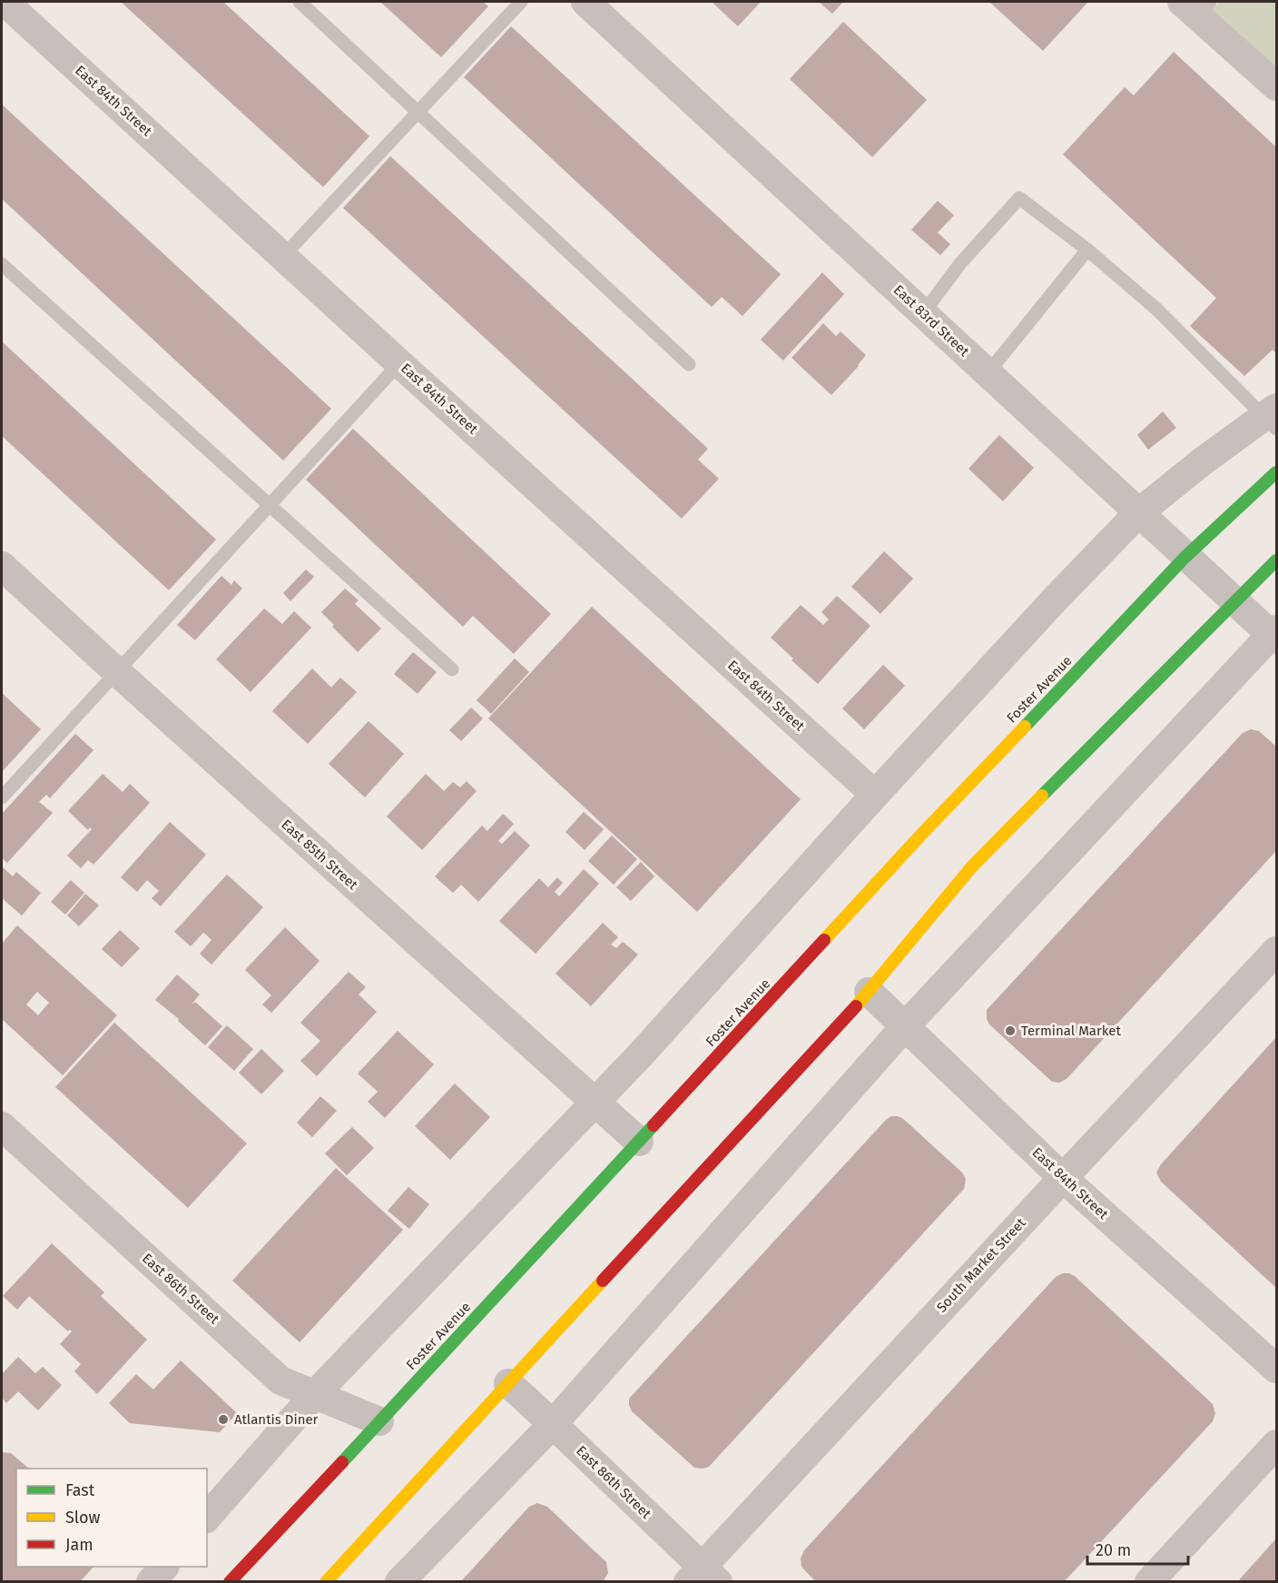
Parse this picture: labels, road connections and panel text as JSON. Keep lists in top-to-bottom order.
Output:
{
  "streets": {
    "main road": ["Foster Avenue"],
    "street": [
      "East 84th Street",
      "East 83rd Street",
      "East 85th Street",
      "South Market Street",
      "East 86th Street"
    ]
  },
  "crossings": [
    ["East 84th Street", "South Market Street"],
    ["East 83rd Street", "Foster Avenue"],
    ["Foster Avenue", "East 85th Street"],
    ["Foster Avenue", "East 86th Street"],
    ["South Market Street", "East 86th Street"]
  ],
  "places": ["Terminal Market", "Atlantis Diner"],
  "legend": ["Fast", "Slow", "Jam"],
  "scale_bar": "20 m"
}
